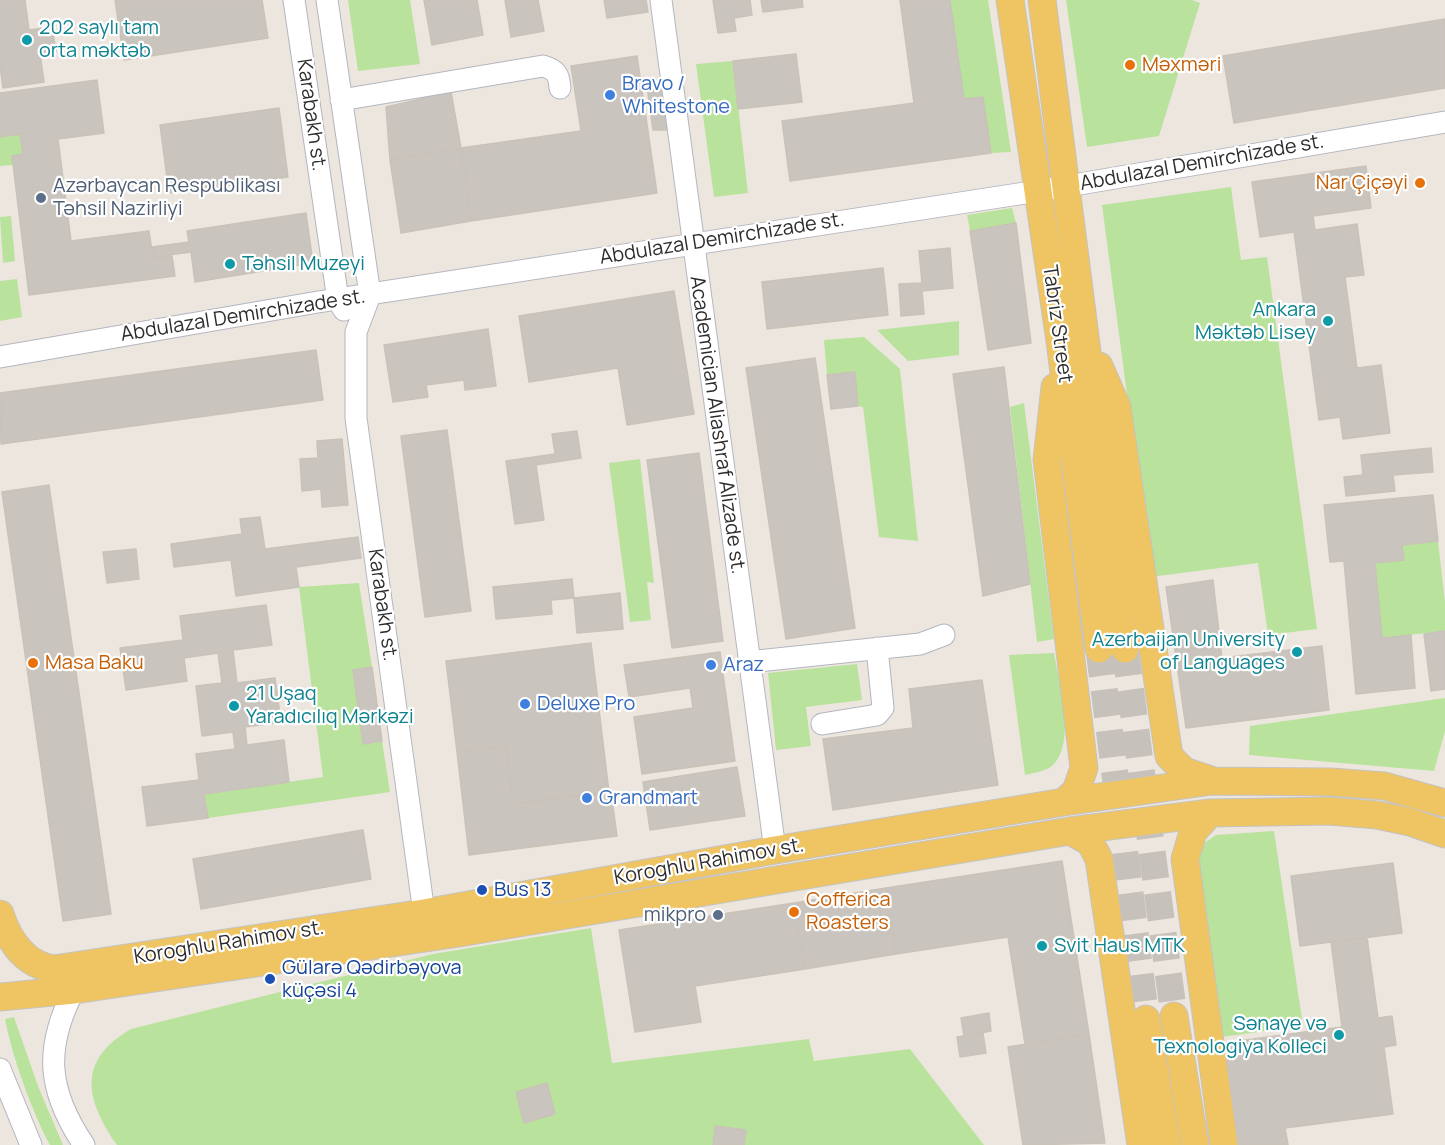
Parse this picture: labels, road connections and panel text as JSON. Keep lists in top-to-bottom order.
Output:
{
  "streets": {
    "main road": ["Tabriz Street", "Koroghlu Rahimov st."],
    "street": ["Karabakh st.", "Abdulazal Demirchizade st.", "Academician Aliashraf Alizade st."]
  },
  "crossings": [
    ["Karabakh st.", "Abdulazal Demirchizade st."],
    ["Karabakh st.", "Koroghlu Rahimov st."],
    ["Abdulazal Demirchizade st.", "Tabriz Street"],
    ["Abdulazal Demirchizade st.", "Academician Aliashraf Alizade st."],
    ["Academician Aliashraf Alizade st.", "Koroghlu Rahimov st."]
  ],
  "places": [
    "202 saylı tam orta məktəb",
    "Məxməri",
    "Bravo / Whitestone",
    "Nar Çiçəyi",
    "Azərbaycan Respublikası Təhsil Nazirliyi",
    "Təhsil Muzeyi",
    "Ankara Məktəb Lisey",
    "Azerbaijan University of Languages",
    "Masa Baku",
    "Araz",
    "Deluxe Pro",
    "21 Uşaq Yaradıcılıq Mərkəzi",
    "Grandmart",
    "Bus 13",
    "Cofferica Roasters",
    "mikpro",
    "Svit Haus MTK",
    "Gülarə Qədirbəyova küçəsi 4",
    "Sənaye və Texnologiya Kolleci"
  ]
}
